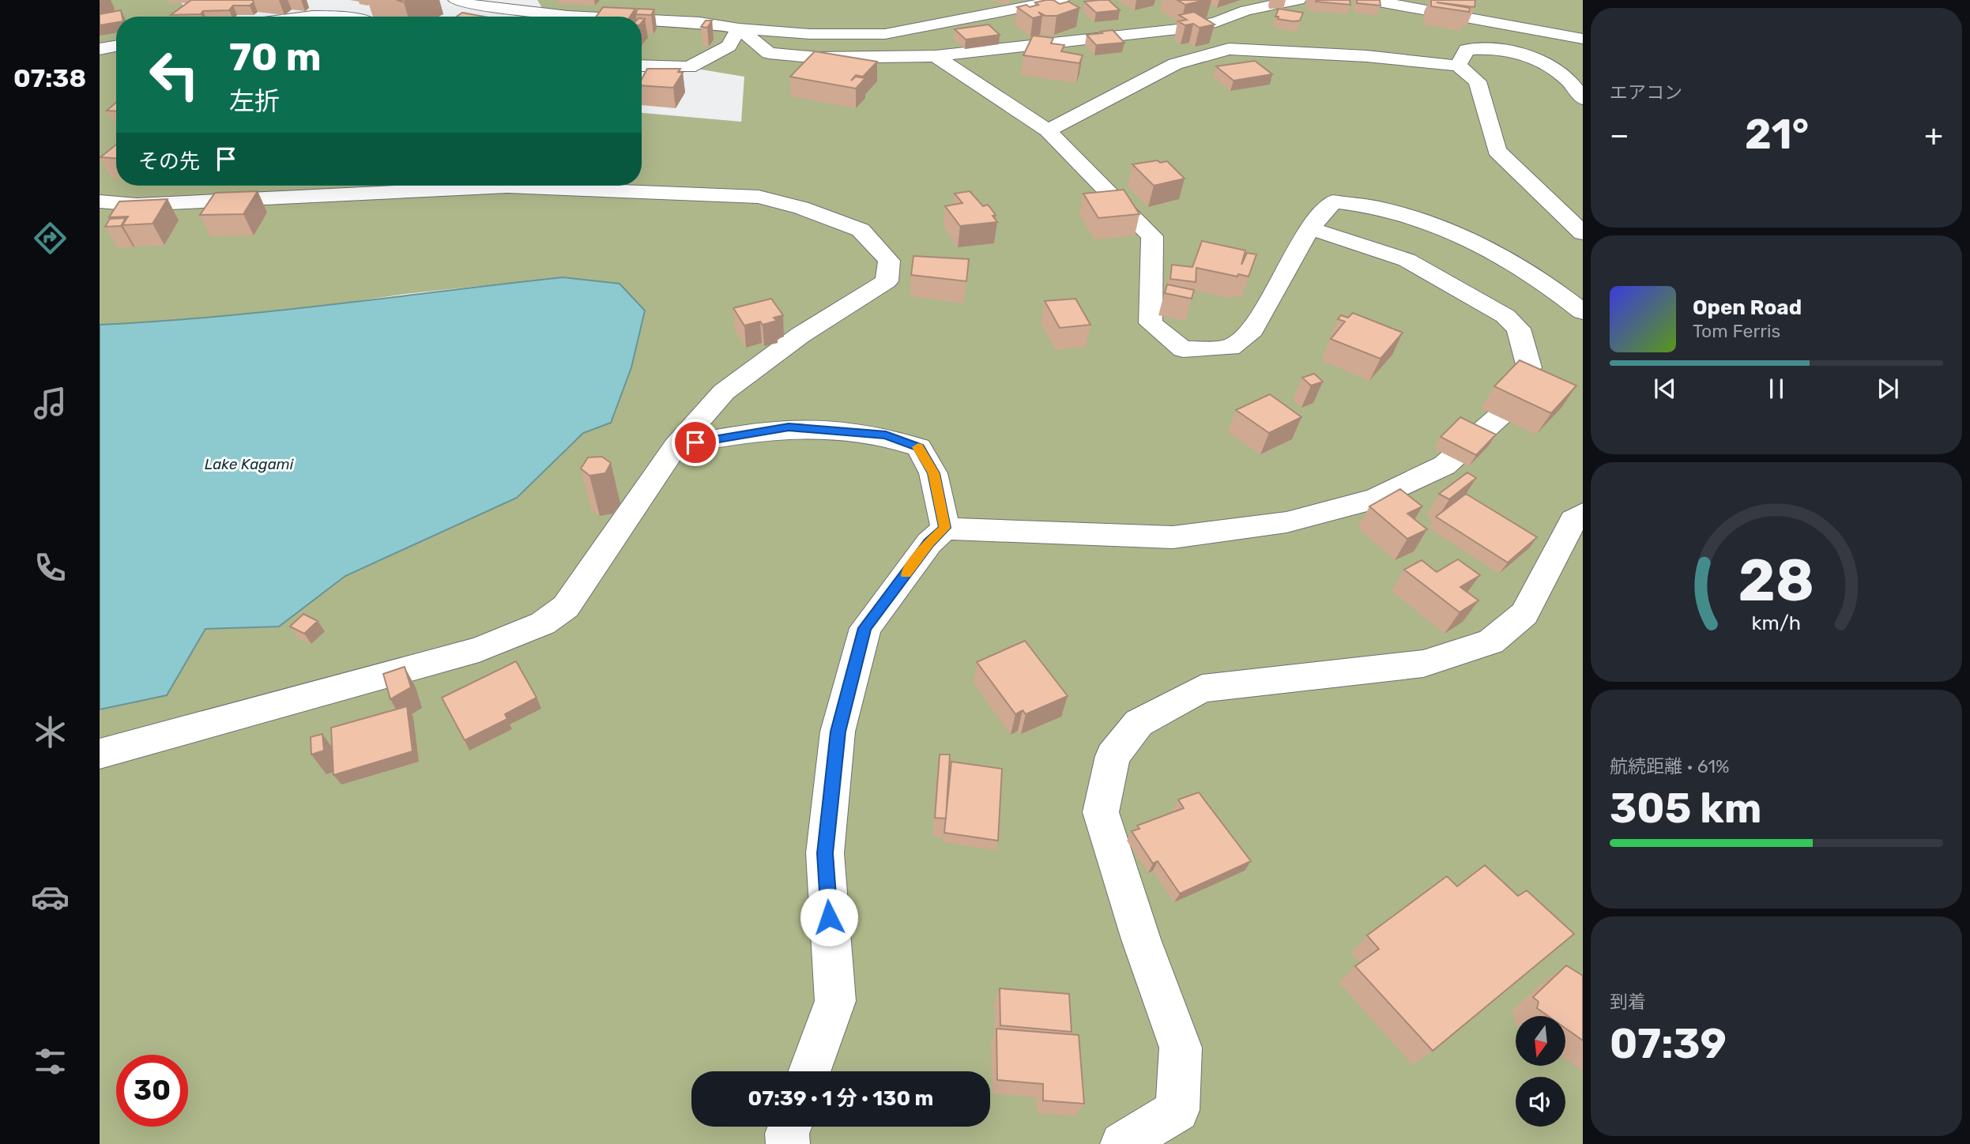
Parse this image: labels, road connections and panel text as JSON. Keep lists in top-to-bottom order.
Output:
{
  "water": ["Lake Kagami"],
  "north": "bottom",
  "page": {
    "tabs": "07:38",
    "tile": [
      "エアコン",
      ["航続距離 · 61%", "305 km"],
      ["到着", "07:39"]
    ],
    "turn": ["70 m", "左折"],
    "heat": ["−", "21°", "+"],
    "then": "その先",
    "song": ["Open Road", "Tom Ferris"],
    "limit": "30",
    "trip": "07:39 · 1 分 · 130 m",
    "gauge": ["28", "km/h"]
  }
}
